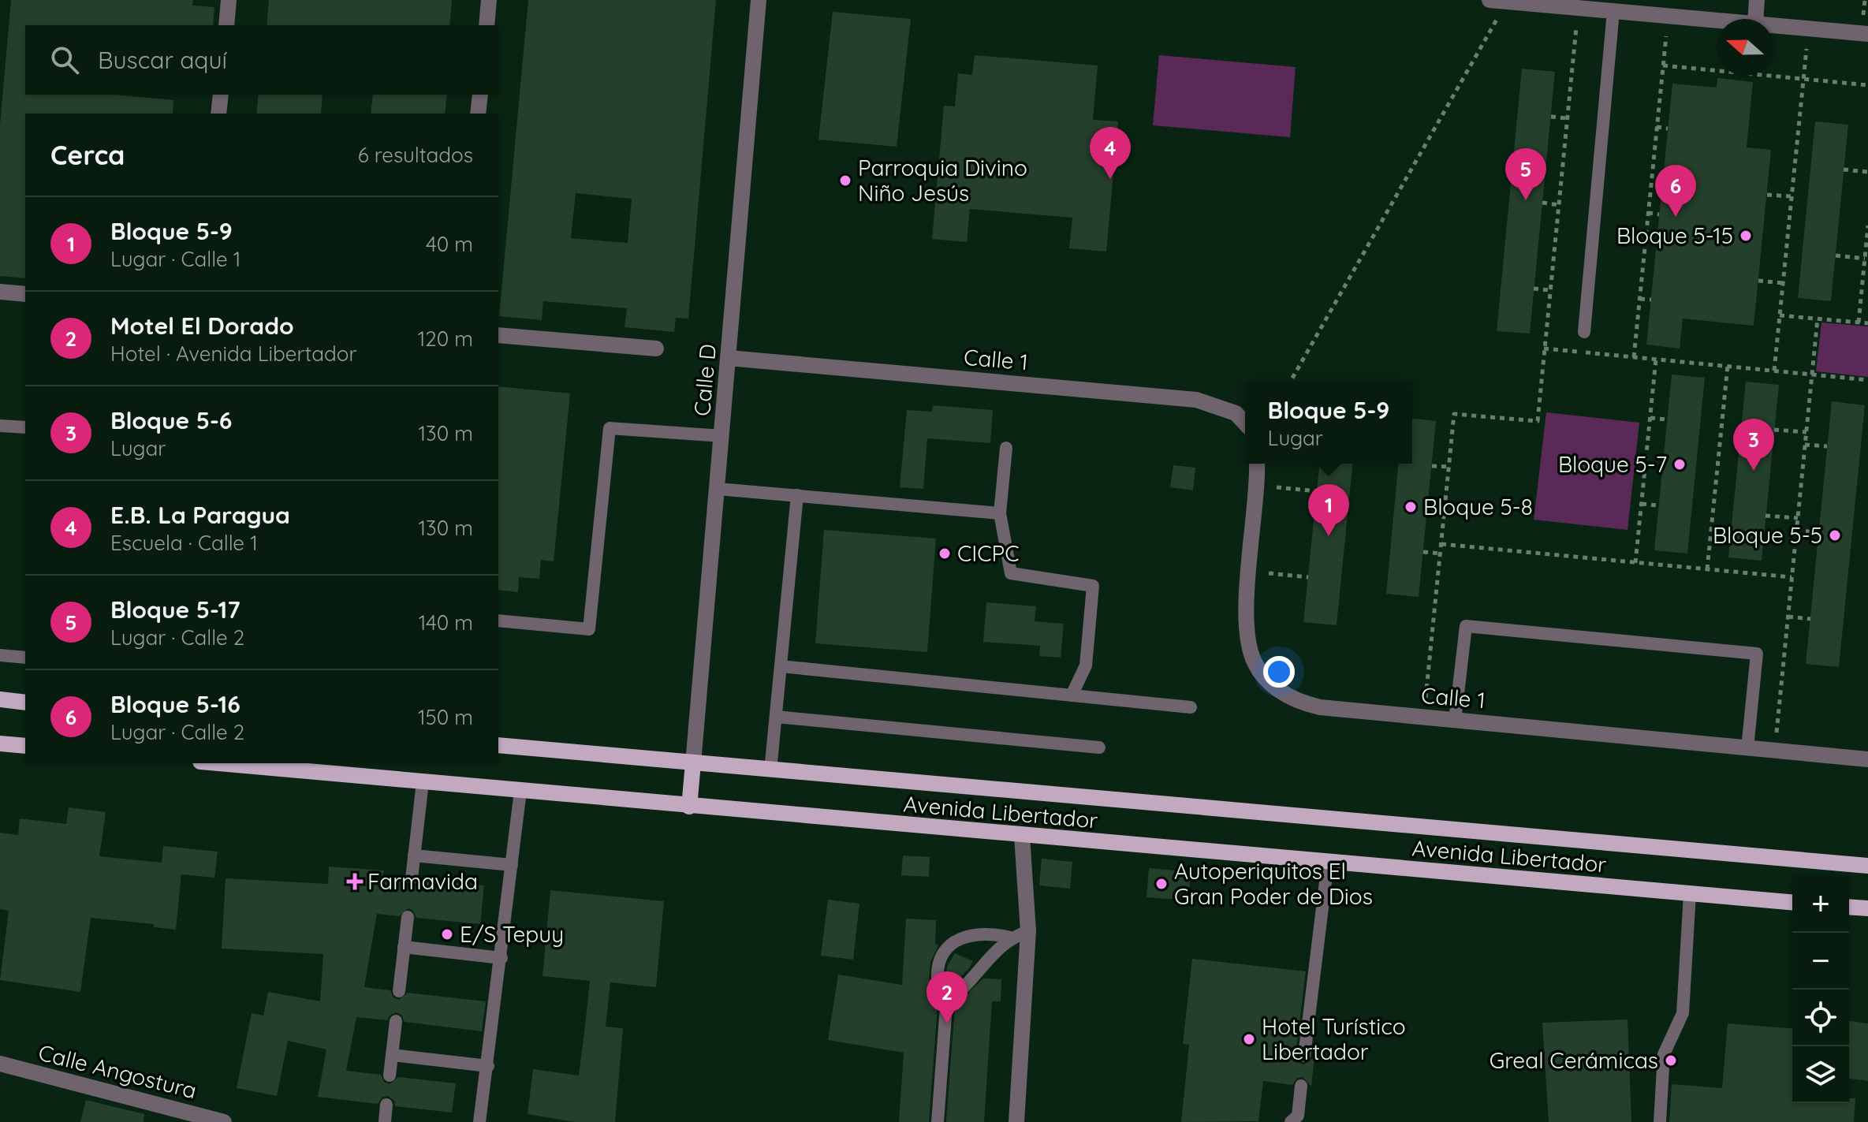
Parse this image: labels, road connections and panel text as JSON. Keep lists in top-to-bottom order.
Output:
{
  "streets": {
    "main road": ["Avenida Libertador"],
    "street": ["Calle 1", "Calle D", "Calle Angostura"]
  },
  "crossings": [
    ["Calle 1", "Calle D"],
    ["Calle D", "Avenida Libertador"]
  ],
  "places": {
    "other": [
      "Parroquia Divino Niño Jesús",
      "Bloque 5-15",
      "Bloque 5-7",
      "Bloque 5-8",
      "Bloque 5-5",
      "CICPC",
      "Autoperiquitos El Gran Poder de Dios",
      "E/S Tepuy",
      "Hotel Turístico Libertador",
      "Greal Cerámicas"
    ],
    "health": ["Farmavida"]
  },
  "north": "left",
  "page": {
    "search": "Buscar aquí",
    "heading": ["Cerca", "6 resultados"],
    "pins": [
      "4",
      "5",
      "6",
      "3",
      "1",
      "2"
    ],
    "list": [
      {
        "mark": "1",
        "name": "Bloque 5-9",
        "note": "Lugar · Calle 1",
        "value": "40 m"
      },
      {
        "mark": "2",
        "name": "Motel El Dorado",
        "note": "Hotel · Avenida Libertador",
        "value": "120 m"
      },
      {
        "mark": "3",
        "name": "Bloque 5-6",
        "note": "Lugar",
        "value": "130 m"
      },
      {
        "mark": "4",
        "name": "E.B. La Paragua",
        "note": "Escuela · Calle 1",
        "value": "130 m"
      },
      {
        "mark": "5",
        "name": "Bloque 5-17",
        "note": "Lugar · Calle 2",
        "value": "140 m"
      },
      {
        "mark": "6",
        "name": "Bloque 5-16",
        "note": "Lugar · Calle 2",
        "value": "150 m"
      }
    ],
    "popup": ["Bloque 5-9", "Lugar"],
    "map_buttons": ["+", "−"]
  }
}
